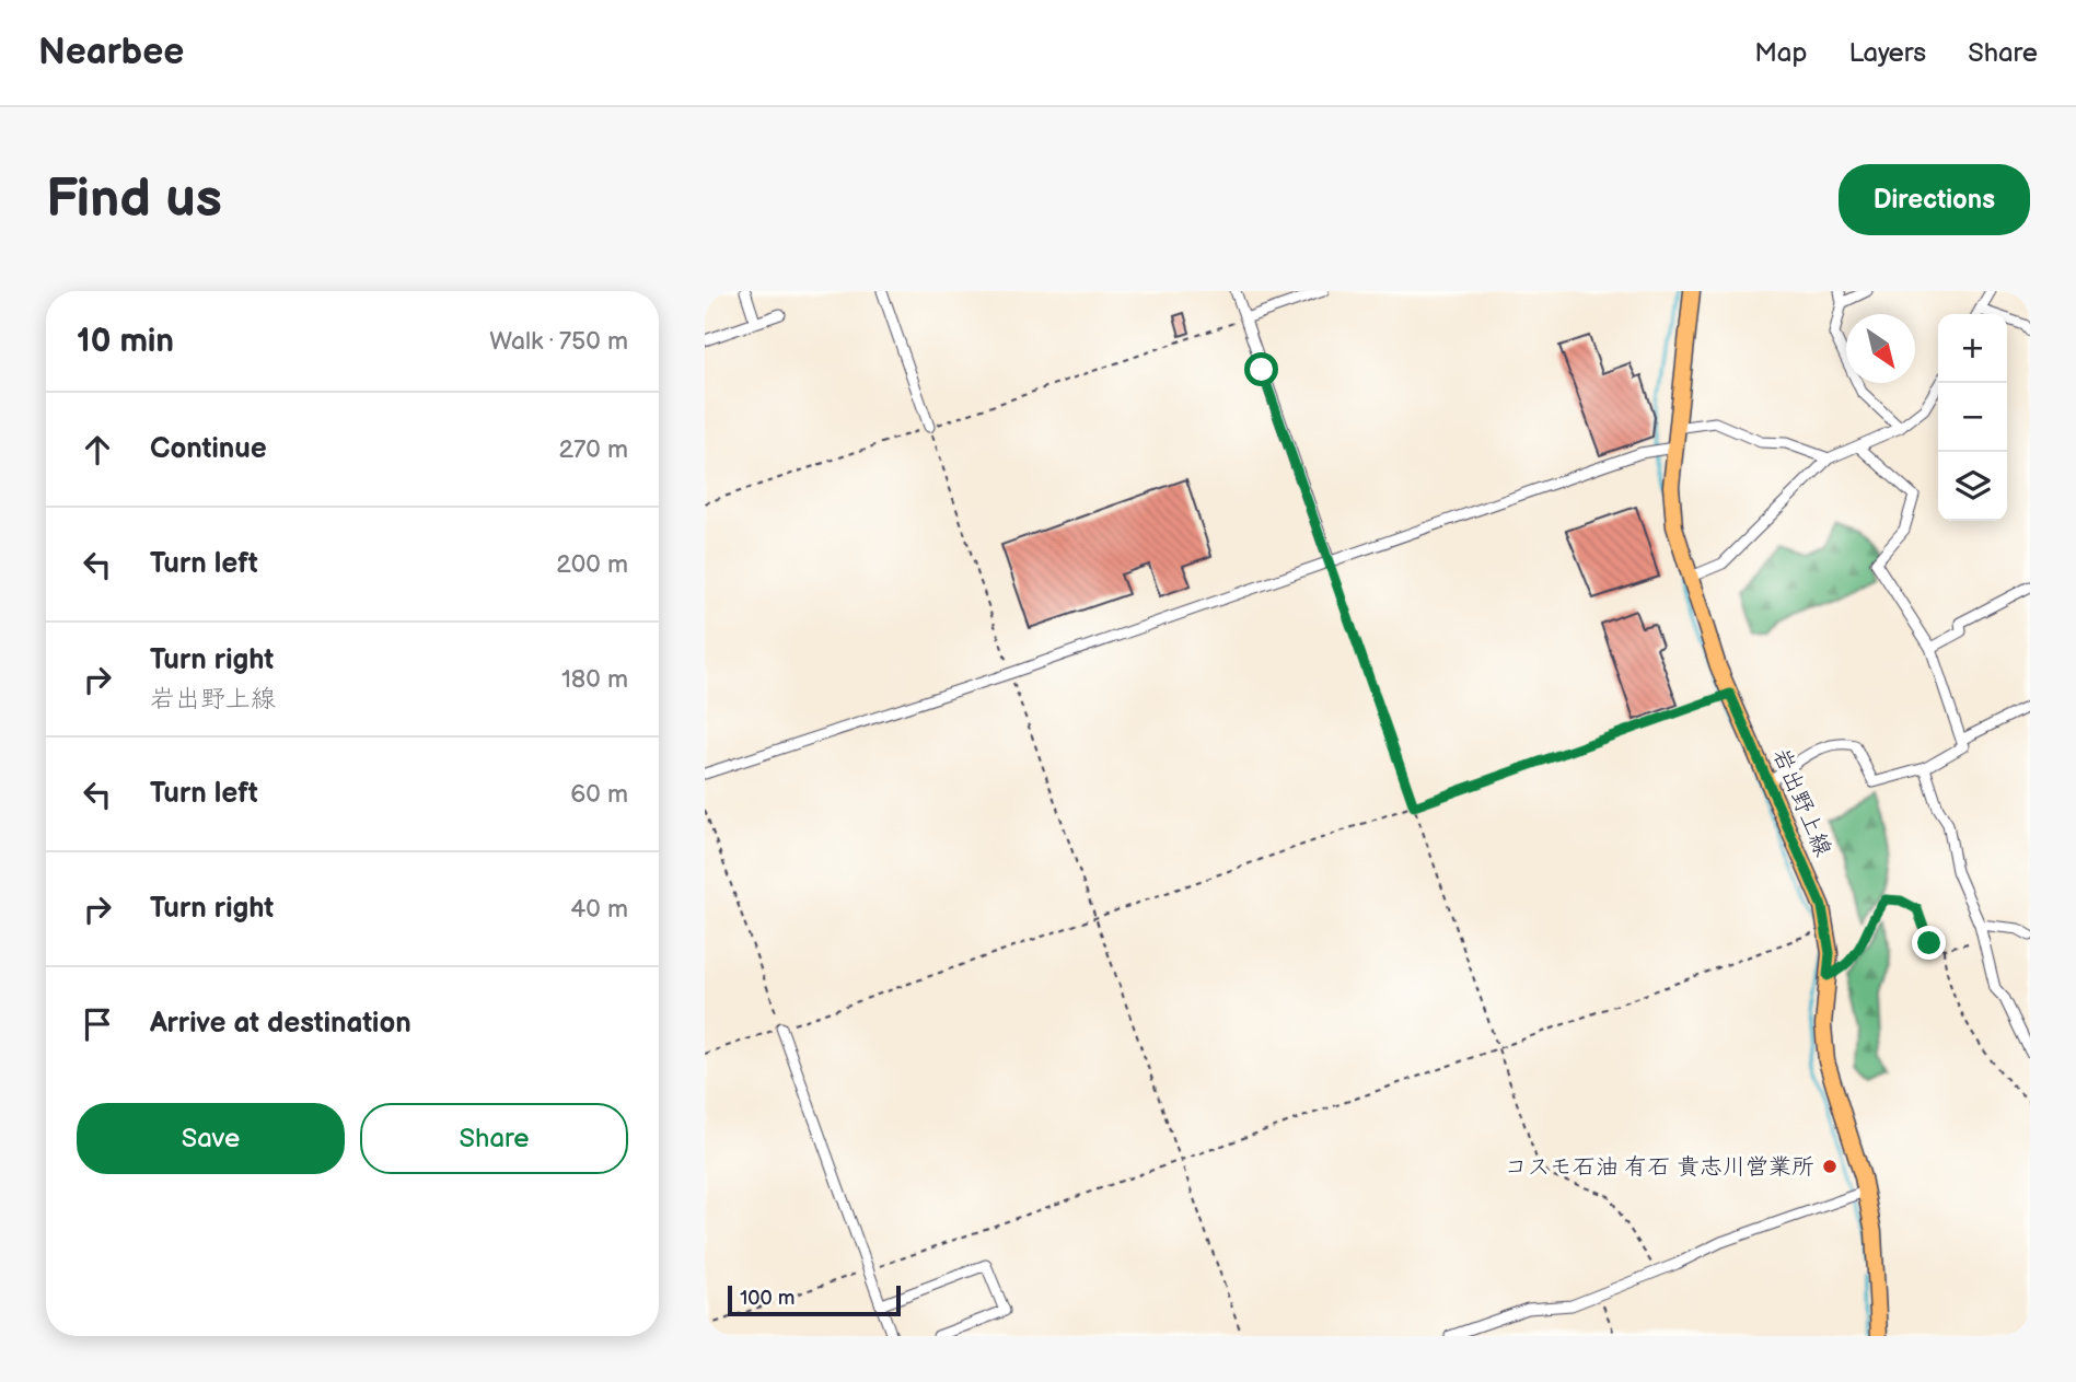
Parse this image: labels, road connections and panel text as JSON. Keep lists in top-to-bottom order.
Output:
{
  "streets": {
    "main road": ["岩出野上線"]
  },
  "places": ["コスモ石油 有石 貴志川営業所"],
  "scale_bar": "100 m",
  "north": "bottom right",
  "page": {
    "header": "Nearbee",
    "nav": ["Map", "Layers", "Share"],
    "buttons": [
      "Directions",
      ["Save", "Share"]
    ],
    "title": "Find us",
    "heading": ["10 min", "Walk · 750 m"],
    "map_buttons": ["+", "−"],
    "list": [
      ["Continue", "270 m"],
      ["Turn left", "200 m"],
      ["Turn right", "岩出野上線", "180 m"],
      ["Turn left", "60 m"],
      ["Turn right", "40 m"],
      "Arrive at destination"
    ],
    "scale": "100 m"
  }
}
